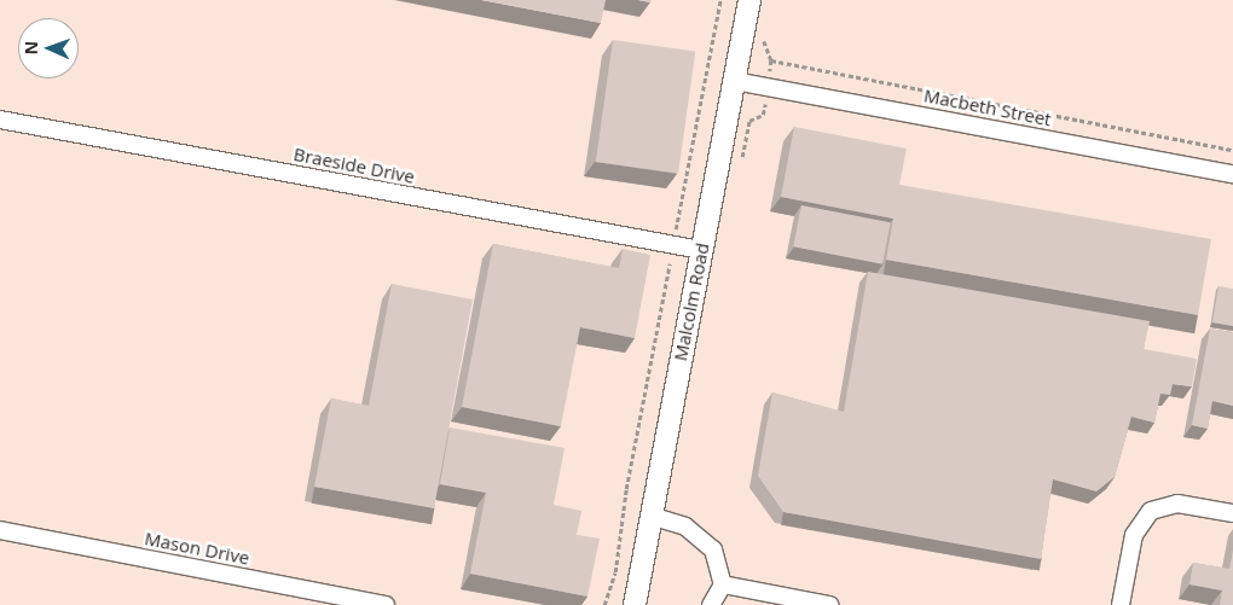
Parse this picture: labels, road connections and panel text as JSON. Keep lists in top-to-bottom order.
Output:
{
  "streets": {
    "street": [
      "Macbeth Street",
      "Braeside Drive",
      "Malcolm Road",
      "Mason Drive"
    ]
  },
  "crossings": [
    ["Macbeth Street", "Malcolm Road"],
    ["Braeside Drive", "Malcolm Road"]
  ],
  "north": "left"
}
